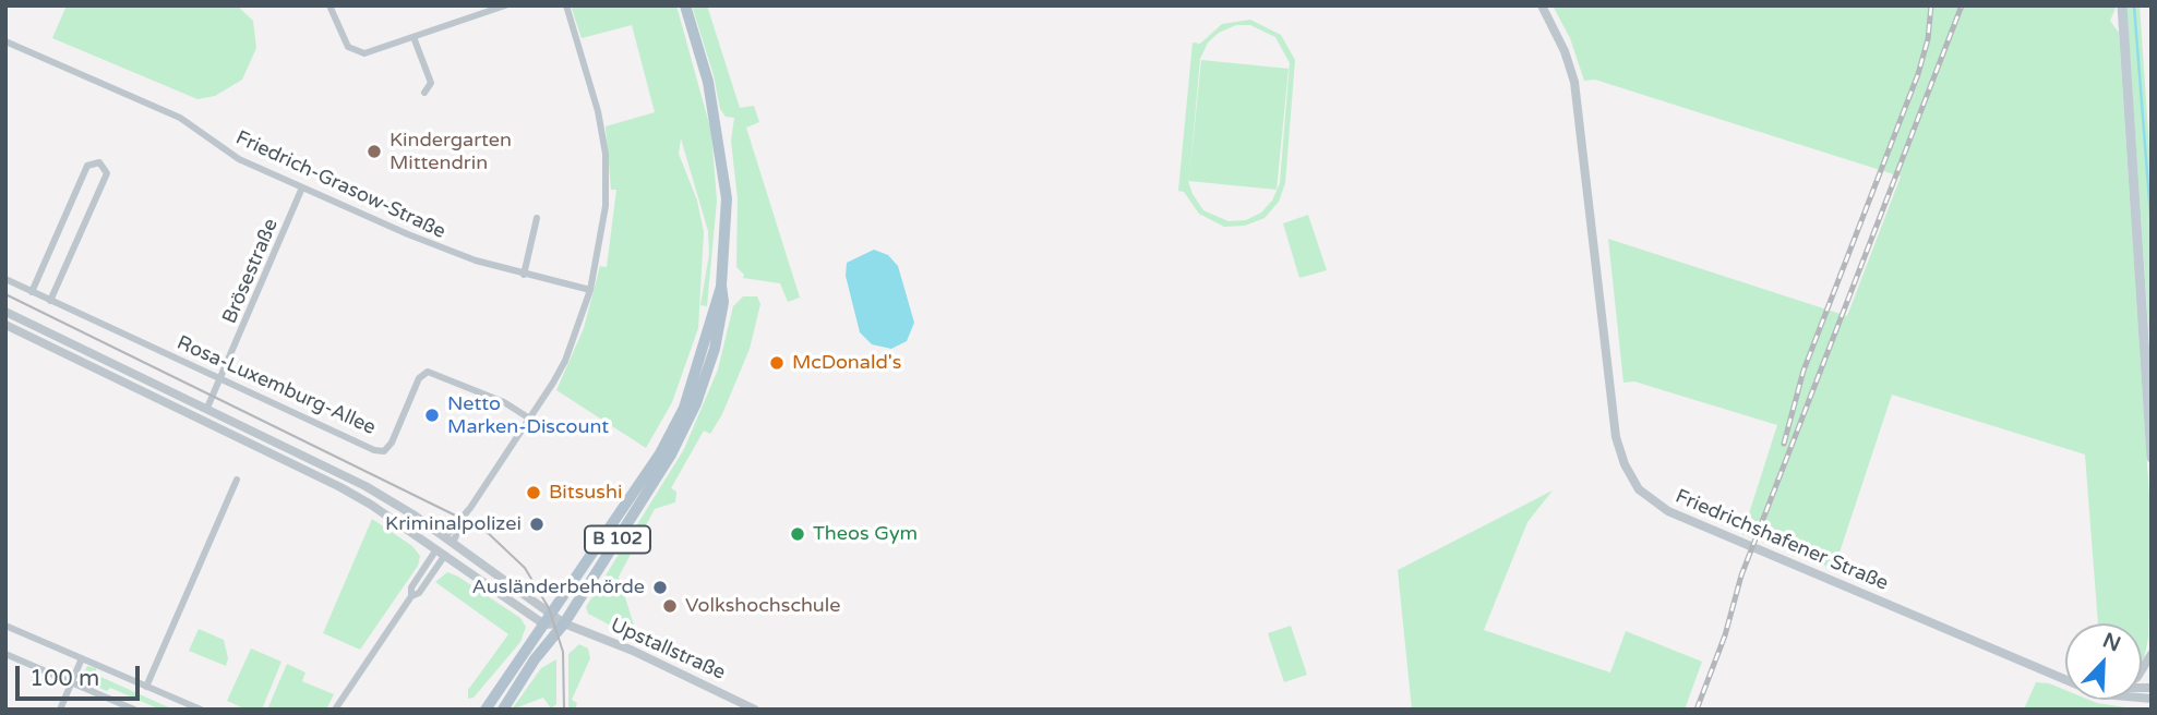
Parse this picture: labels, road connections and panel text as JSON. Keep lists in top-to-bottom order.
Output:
{
  "streets": {
    "main road": ["B 102"],
    "street": [
      "Friedrich-Grasow-Straße",
      "Brösestraße",
      "Rosa-Luxemburg-Allee",
      "Friedrichshafener Straße",
      "Upstallstraße"
    ]
  },
  "crossings": [
    ["Friedrich-Grasow-Straße", "Brösestraße"],
    ["Brösestraße", "Rosa-Luxemburg-Allee"],
    ["B 102", "Upstallstraße"]
  ],
  "places": [
    "Kindergarten Mittendrin",
    "McDonald's",
    "Netto Marken-Discount",
    "Bitsushi",
    "Kriminalpolizei",
    "Theos Gym",
    "Ausländerbehörde",
    "Volkshochschule"
  ],
  "scale_bar": "100 m",
  "north": "top right"
}
